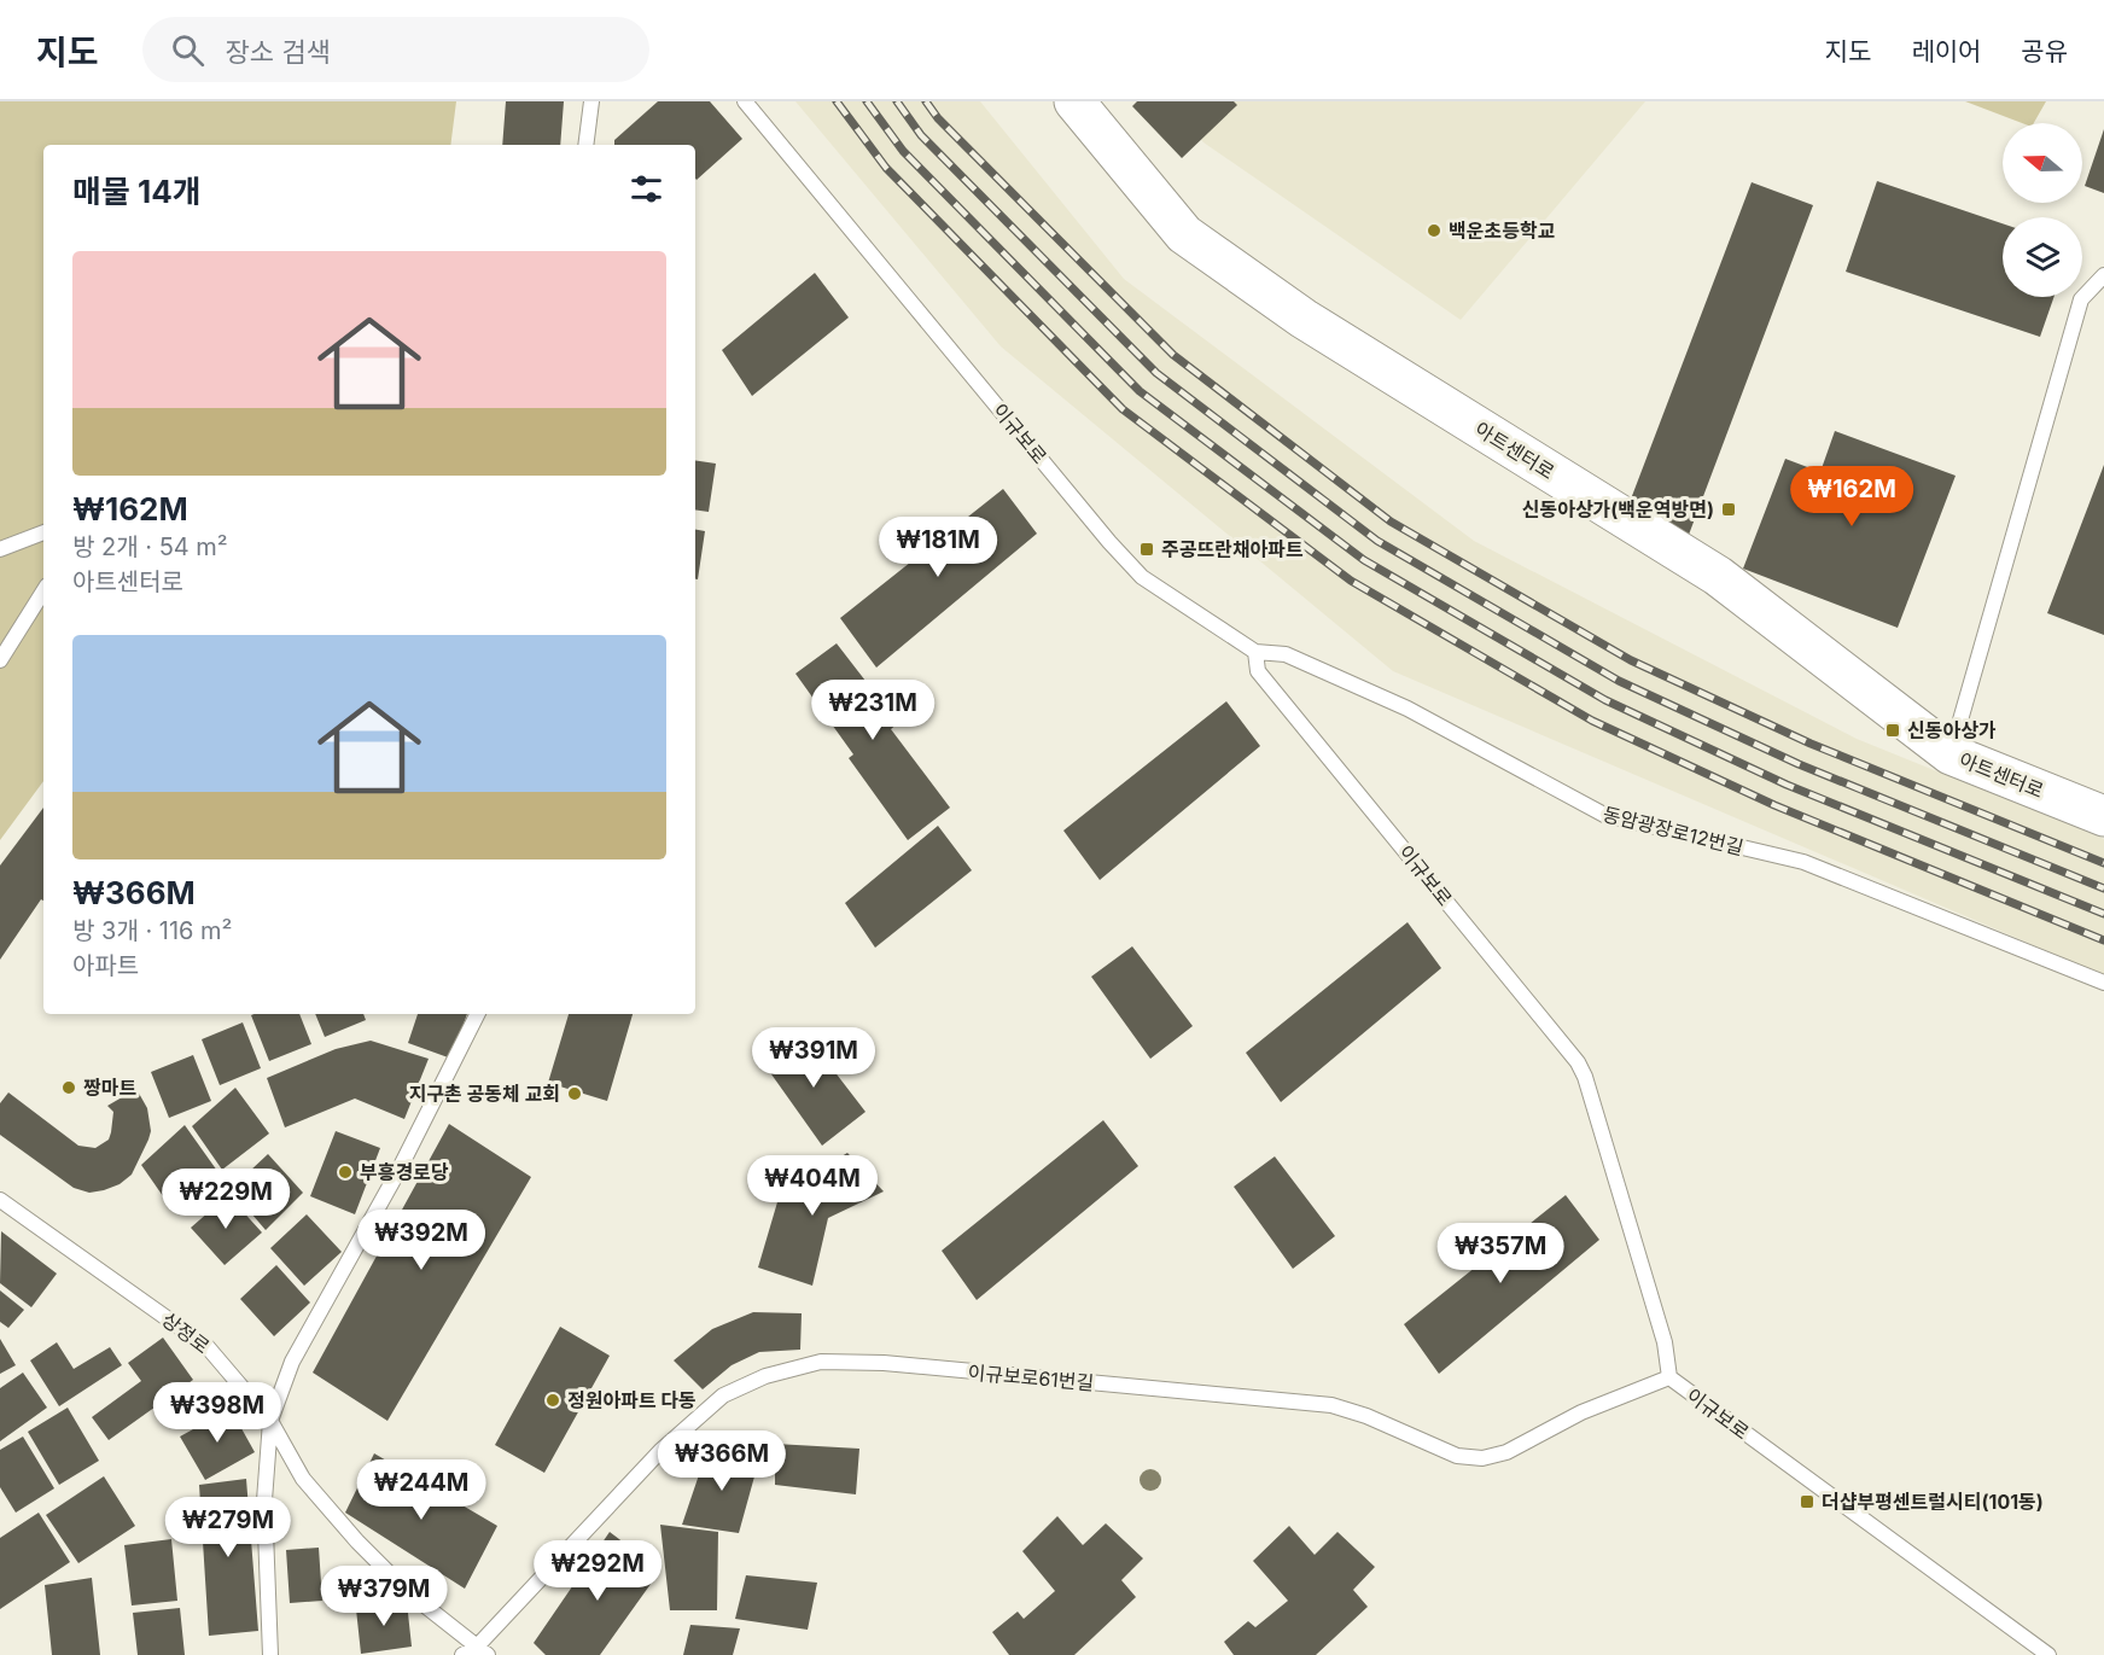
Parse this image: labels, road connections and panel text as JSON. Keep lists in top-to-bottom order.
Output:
{
  "streets": {
    "street": ["아트센터로"],
    "lane": [
      "이규보로",
      "동암광장로12번길",
      "상정로",
      "이규보로61번길"
    ]
  },
  "crossings": [
    ["이규보로", "동암광장로12번길"],
    ["이규보로", "이규보로61번길"],
    ["상정로", "이규보로61번길"]
  ],
  "places": {
    "other": [
      "백운초등학교",
      "짱마트",
      "지구촌 공동체 교회",
      "부흥경로당",
      "정원아파트 다동"
    ],
    "transit": [
      "신동아상가(백운역방면)",
      "주공뜨란채아파트",
      "신동아상가",
      "더샵부평센트럴시티(101동)"
    ]
  },
  "north": "left",
  "page": {
    "header": "지도",
    "search": "장소 검색",
    "nav": ["지도", "레이어", "공유"],
    "heading": "매물 14개",
    "list": [
      {
        "name": "₩162M",
        "note": "방 2개 · 54 m² · 아트센터로"
      },
      {
        "name": "₩366M",
        "note": "방 3개 · 116 m² · 아파트"
      }
    ],
    "price": [
      "₩162M",
      "₩181M",
      "₩231M",
      "₩391M",
      "₩404M",
      "₩229M",
      "₩392M",
      "₩357M",
      "₩398M",
      "₩366M",
      "₩244M",
      "₩279M",
      "₩292M",
      "₩379M"
    ]
  }
}
